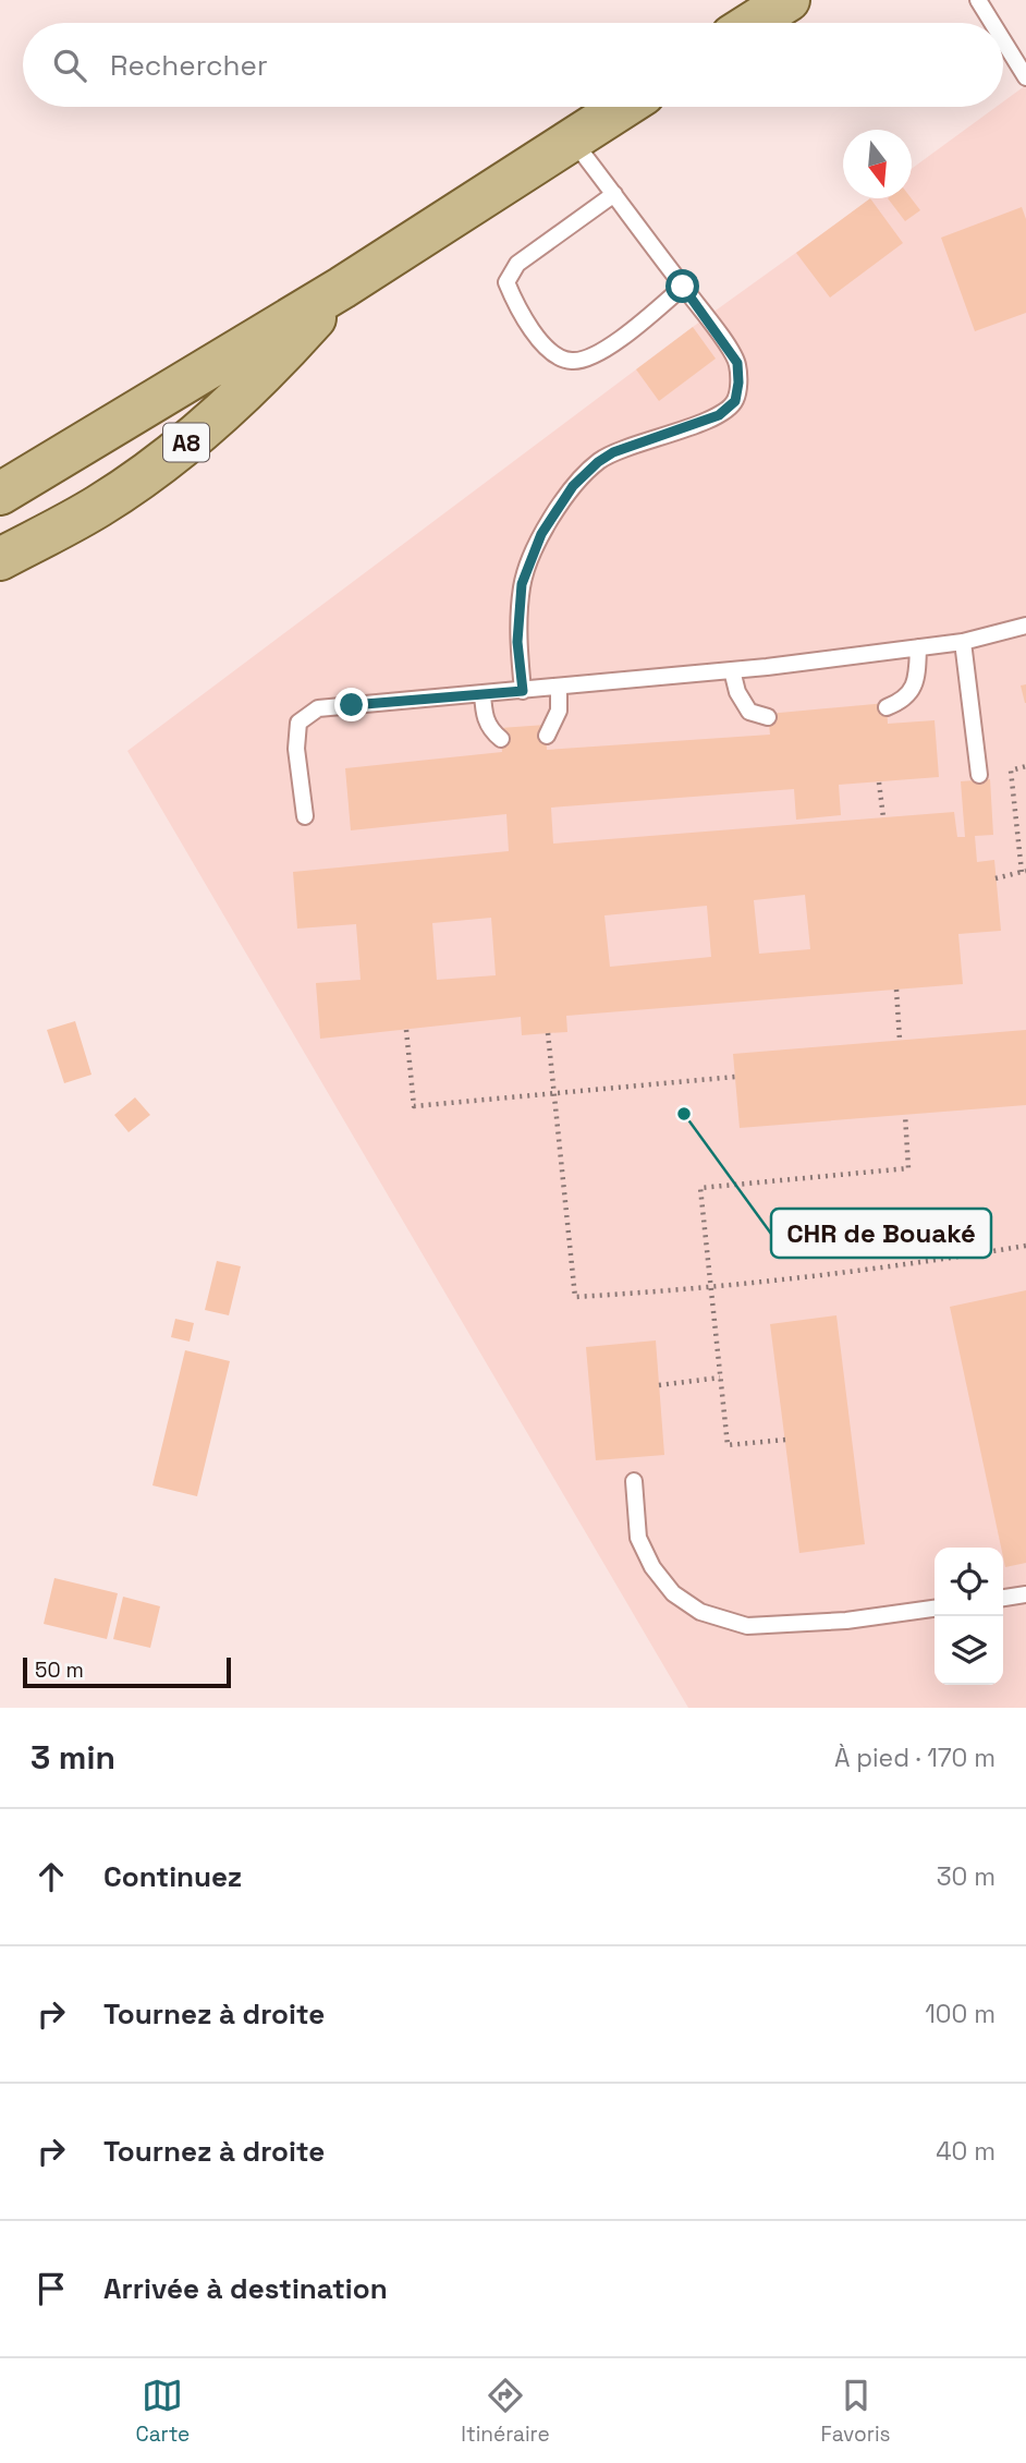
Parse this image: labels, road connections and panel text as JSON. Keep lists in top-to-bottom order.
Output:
{
  "streets": {
    "main road": ["A8"]
  },
  "places": ["CHR de Bouaké"],
  "scale_bar": "50 m",
  "north": "bottom",
  "page": {
    "search": "Rechercher",
    "scale": "50 m",
    "heading": ["3 min", "À pied · 170 m"],
    "list": [
      ["Continuez", "30 m"],
      ["Tournez à droite", "100 m"],
      ["Tournez à droite", "40 m"],
      "Arrivée à destination"
    ],
    "nav": ["Carte", "Itinéraire", "Favoris"]
  }
}
